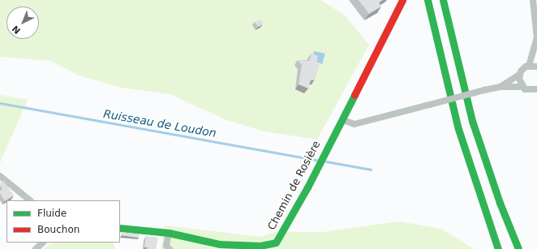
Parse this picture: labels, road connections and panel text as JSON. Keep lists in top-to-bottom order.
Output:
{
  "streets": {
    "main road": ["Chemin de Rosière"]
  },
  "water": ["Ruisseau de Loudon"],
  "legend": ["Fluide", "Bouchon"],
  "north": "bottom left"
}
